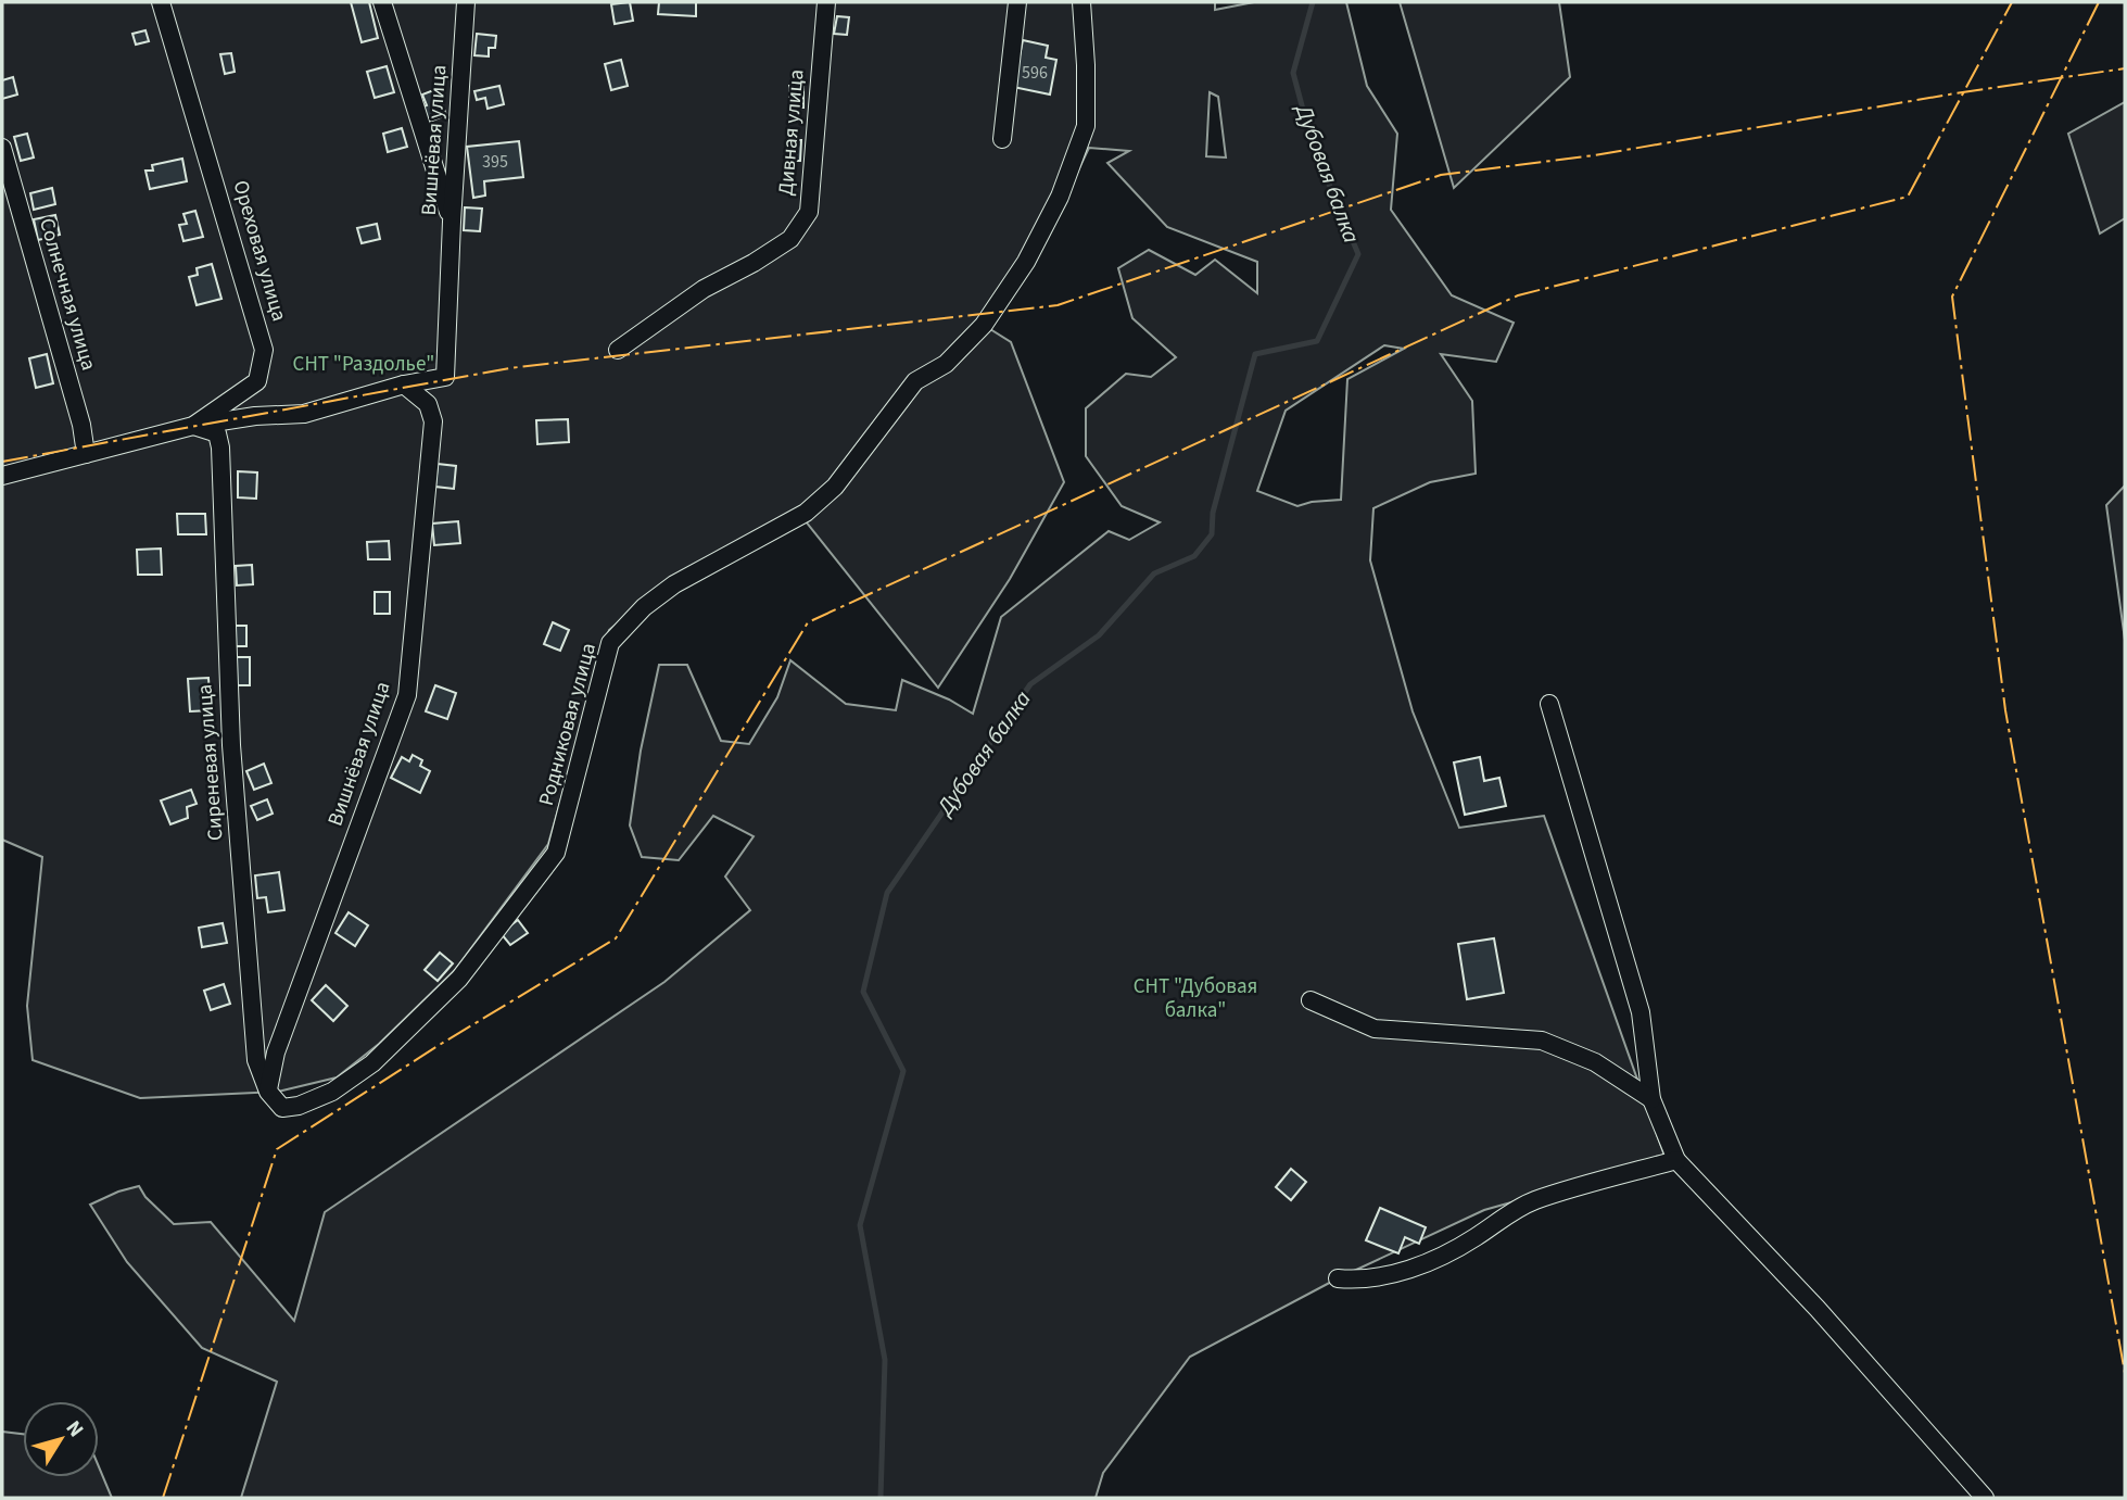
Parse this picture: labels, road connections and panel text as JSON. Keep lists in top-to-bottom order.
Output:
{
  "streets": {
    "street": [
      "Дивная улица",
      "Вишнёвая улица",
      "Ореховая улица",
      "Солнечная улица",
      "Родниковая улица",
      "Сиреневая улица"
    ]
  },
  "crossings": [
    ["Вишнёвая улица", "Ореховая улица"],
    ["Вишнёвая улица", "Сиреневая улица"],
    ["Ореховая улица", "Солнечная улица"],
    ["Ореховая улица", "Сиреневая улица"],
    ["Родниковая улица", "Сиреневая улица"]
  ],
  "water": ["Дубовая балка"],
  "parks": ["СНТ \"Раздолье\"", "СНТ \"Дубовая балка\""],
  "house_numbers": ["596", "395"],
  "north": "top right"
}
